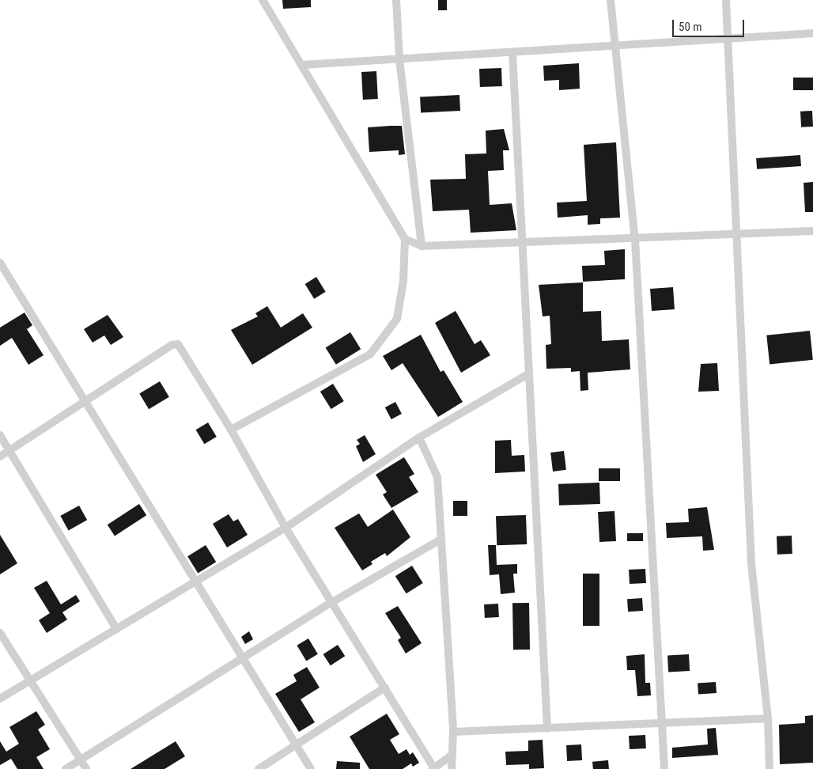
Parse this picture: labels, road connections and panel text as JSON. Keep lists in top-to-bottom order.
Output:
{
  "scale_bar": "50 m"
}
